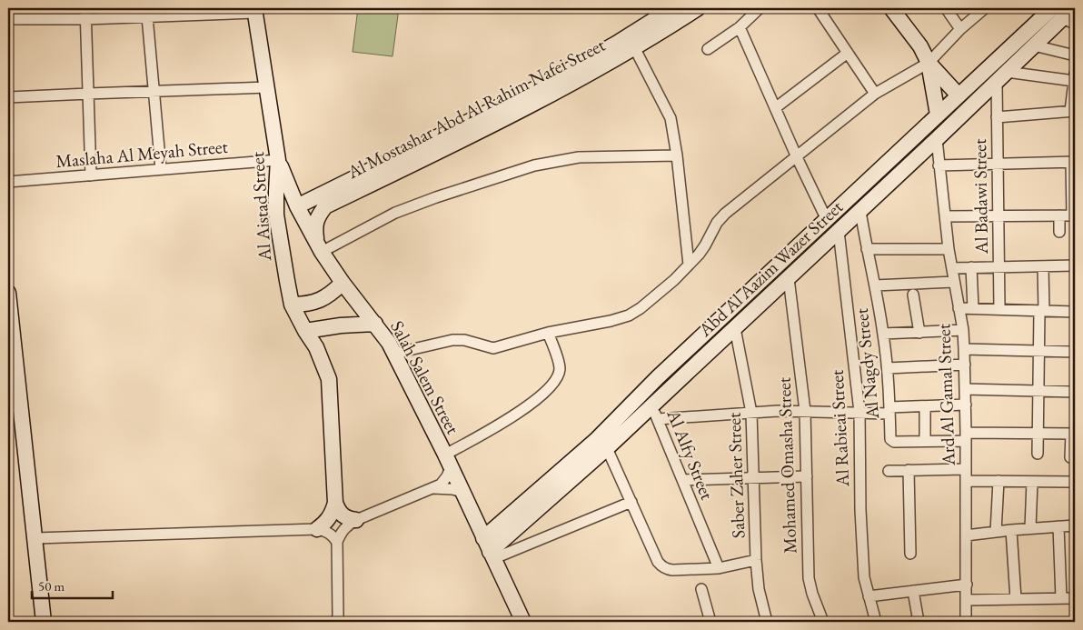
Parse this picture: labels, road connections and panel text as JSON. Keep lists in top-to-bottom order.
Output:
{
  "streets": {
    "street": [
      "Al Mostashar Abd Al Rahim Nafei Street",
      "Maslaha Al Meyah Street",
      "Al Badawi Street",
      "Al Aistad Street",
      "Abd Al Aazim Wazer Street",
      "Al Nagdy Street",
      "Salah Salem Street",
      "Ard Al Gamal Street",
      "Al Rabieai Street",
      "Al Alfy Street",
      "Mohamed Omasha Street",
      "Saber Zaher Street"
    ]
  },
  "crossings": [
    ["Al Mostashar Abd Al Rahim Nafei Street", "Salah Salem Street"],
    ["Maslaha Al Meyah Street", "Al Aistad Street"],
    ["Maslaha Al Meyah Street", "Salah Salem Street"],
    ["Al Badawi Street", "Abd Al Aazim Wazer Street"],
    ["Al Aistad Street", "Salah Salem Street"],
    ["Abd Al Aazim Wazer Street", "Al Nagdy Street"],
    ["Abd Al Aazim Wazer Street", "Salah Salem Street"],
    ["Abd Al Aazim Wazer Street", "Ard Al Gamal Street"],
    ["Abd Al Aazim Wazer Street", "Al Rabieai Street"],
    ["Abd Al Aazim Wazer Street", "Al Alfy Street"],
    ["Abd Al Aazim Wazer Street", "Mohamed Omasha Street"],
    ["Abd Al Aazim Wazer Street", "Saber Zaher Street"],
    ["Al Nagdy Street", "Ard Al Gamal Street"]
  ],
  "scale_bar": "50 m"
}
